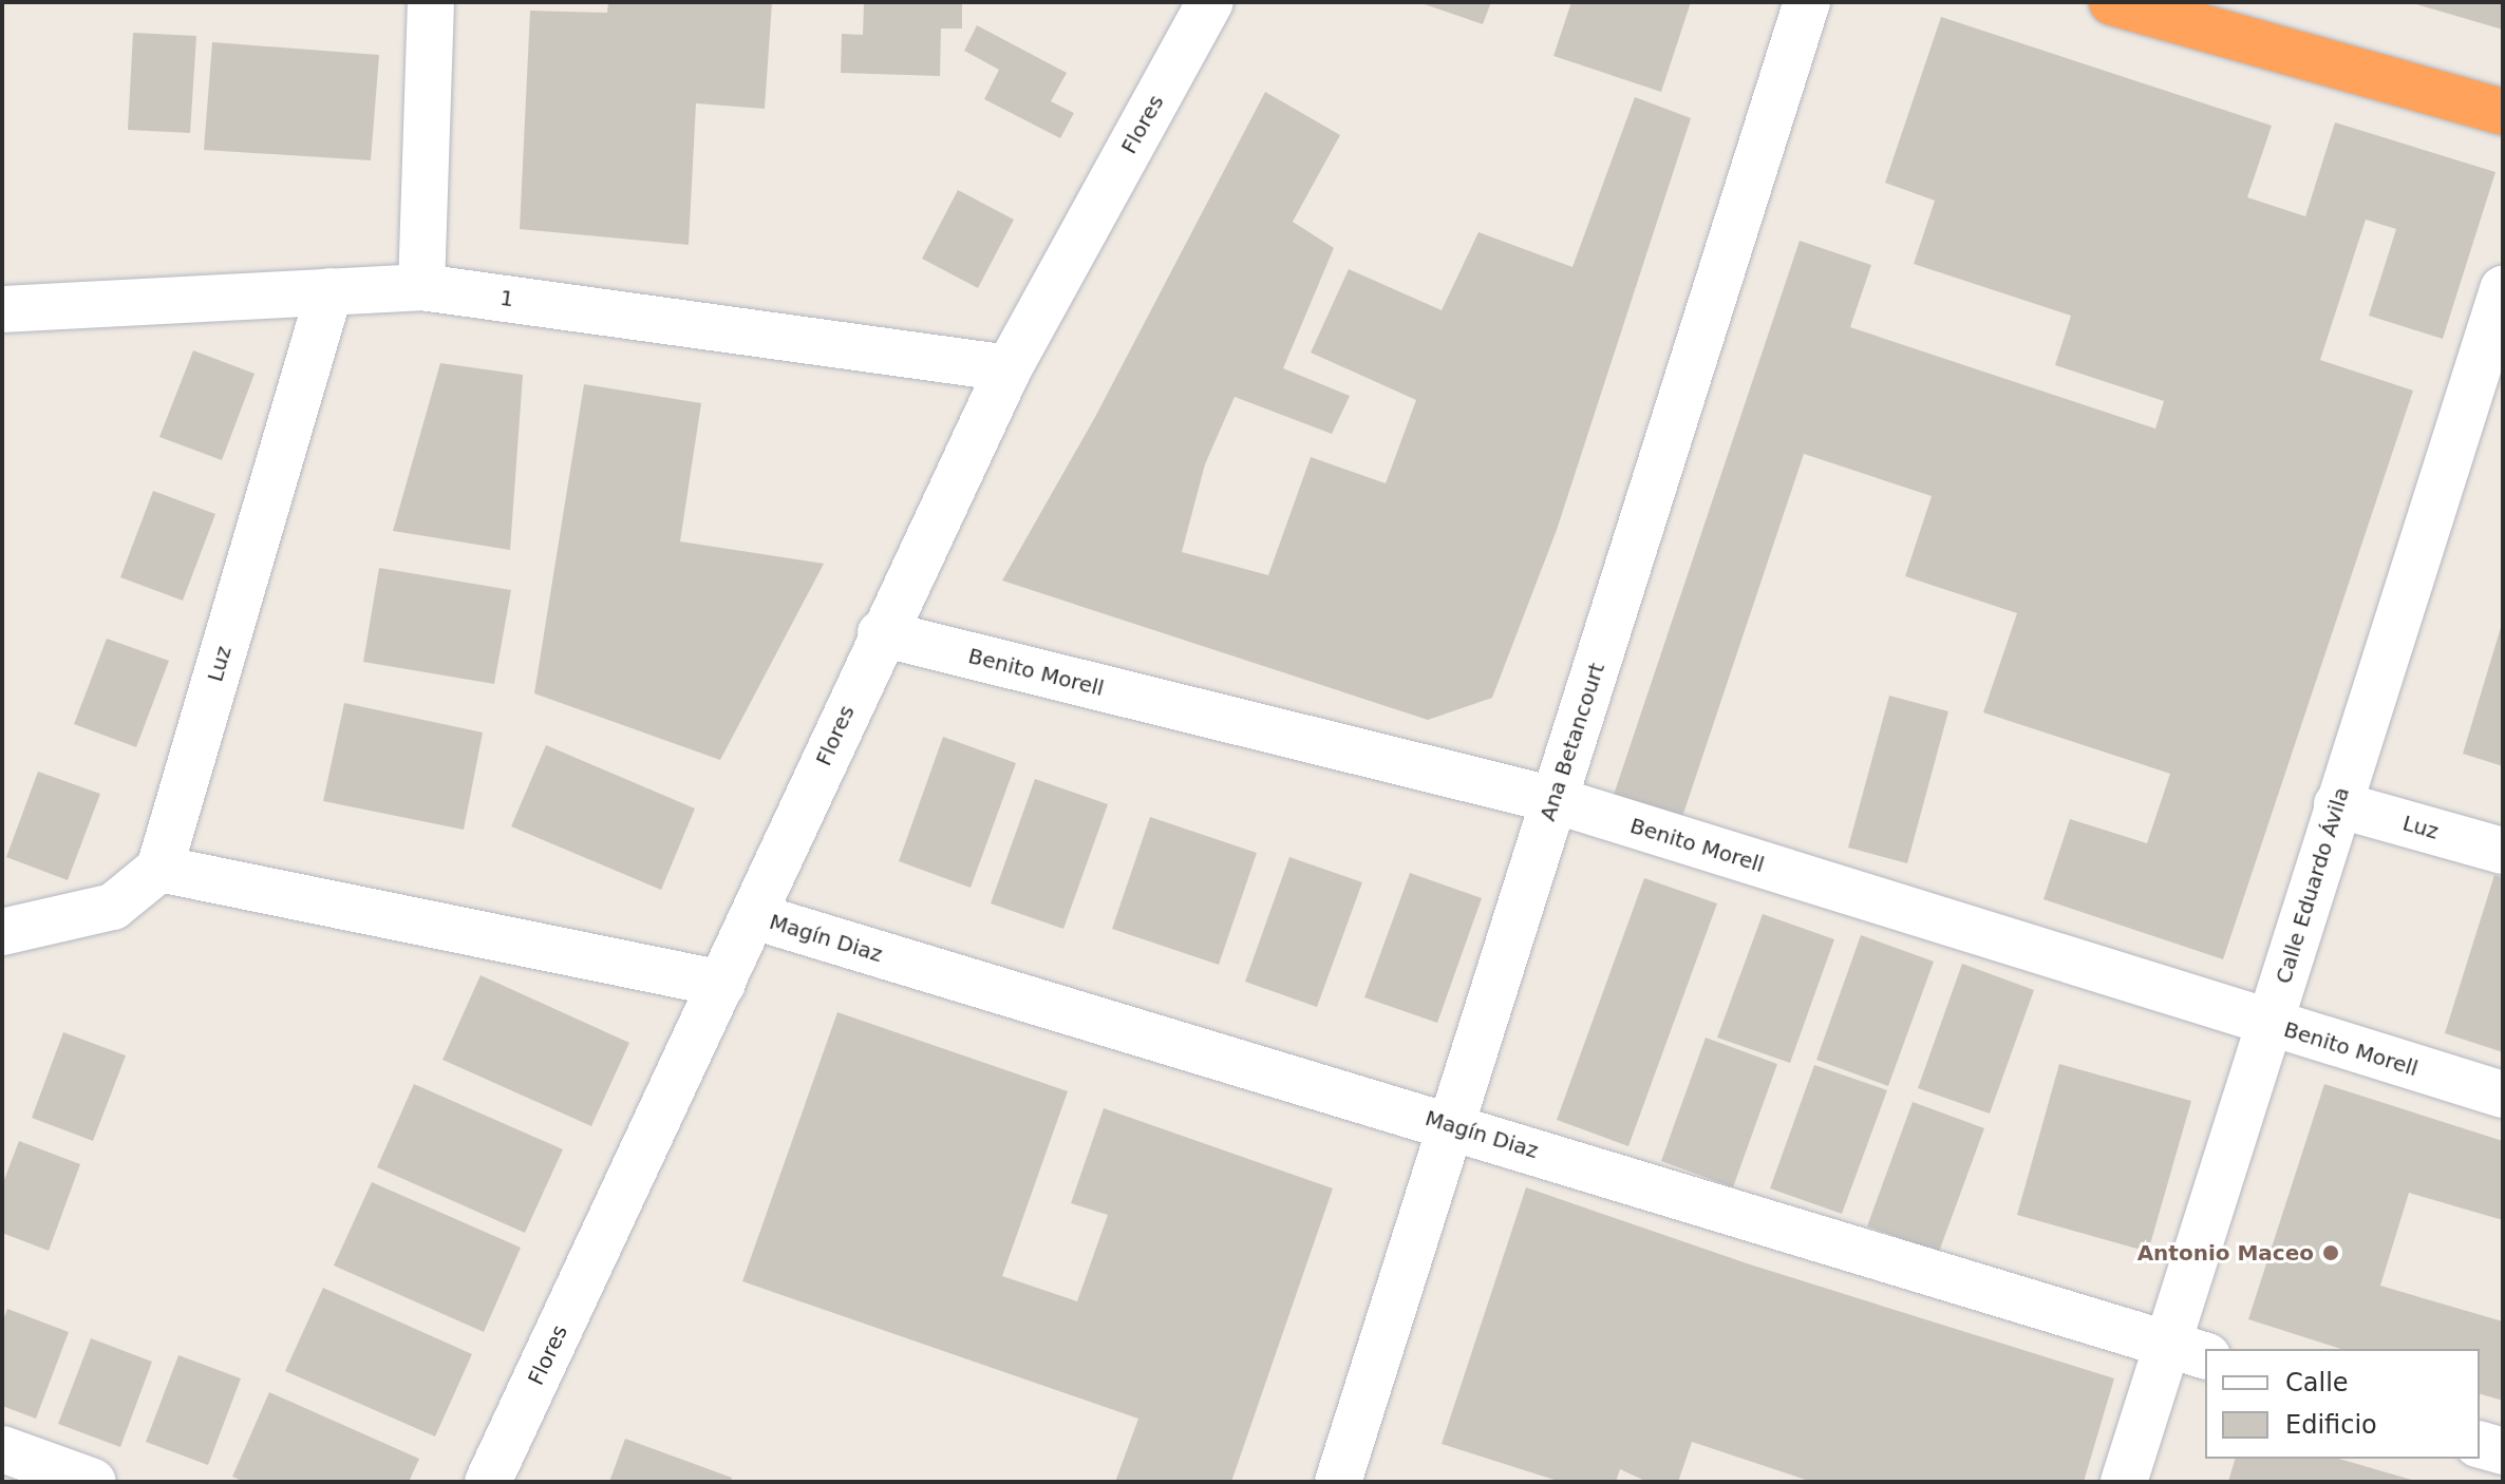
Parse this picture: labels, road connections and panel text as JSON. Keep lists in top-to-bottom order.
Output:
{
  "streets": {
    "street": [
      "Flores",
      "1",
      "Luz",
      "Benito Morell",
      "Ana Betancourt",
      "Calle Eduardo Ávila",
      "Magín Diaz"
    ]
  },
  "crossings": [
    ["Flores", "1"],
    ["Flores", "Benito Morell"],
    ["Flores", "Magín Diaz"],
    ["1", "Luz"],
    ["Luz", "Calle Eduardo Ávila"],
    ["Benito Morell", "Ana Betancourt"],
    ["Benito Morell", "Calle Eduardo Ávila"],
    ["Ana Betancourt", "Magín Diaz"],
    ["Calle Eduardo Ávila", "Magín Diaz"]
  ],
  "places": ["Antonio Maceo"],
  "legend": ["Calle", "Edificio"]
}
